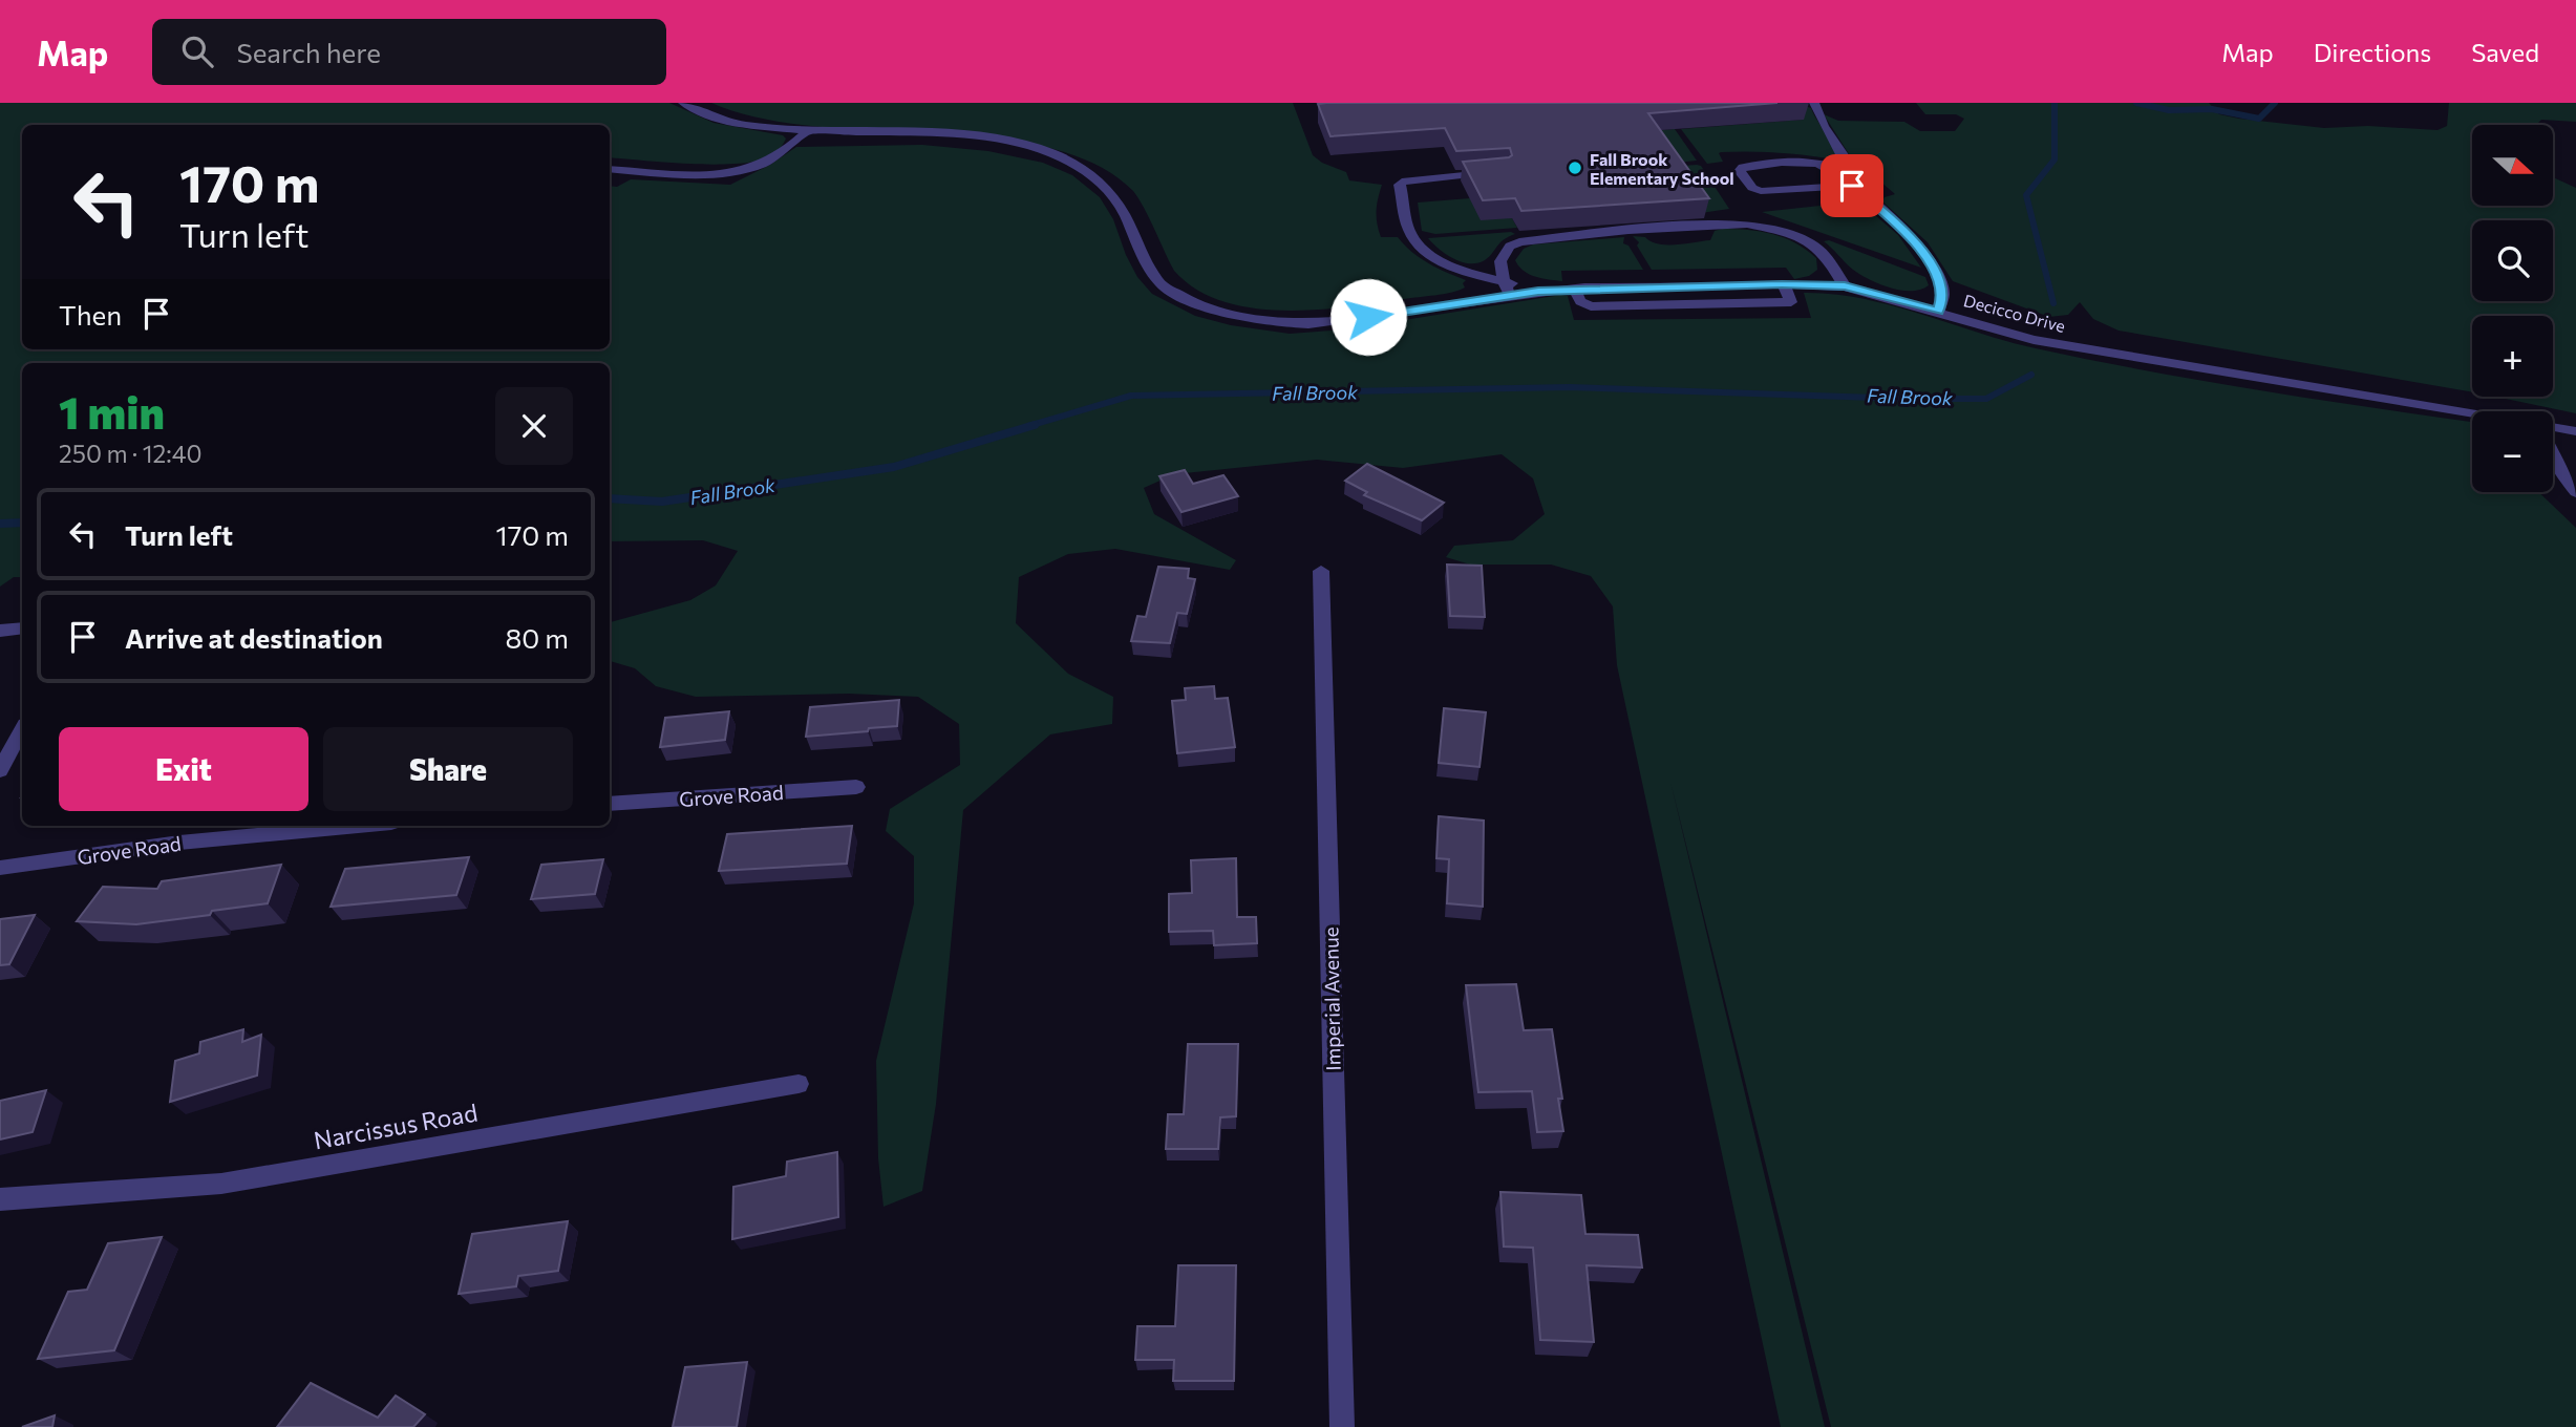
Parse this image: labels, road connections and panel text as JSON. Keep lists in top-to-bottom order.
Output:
{
  "streets": {
    "street": [
      "Decicco Drive",
      "Grove Road",
      "Imperial Avenue",
      "Narcissus Road"
    ]
  },
  "water": ["Fall Brook"],
  "places": ["Fall Brook Elementary School"],
  "north": "right",
  "page": {
    "header": "Map",
    "search": "Search here",
    "nav": ["Map", "Directions", "Saved"],
    "map_buttons": ["+", "−"],
    "turn": ["170 m", "Turn left"],
    "then": "Then",
    "heading": ["1 min", "250 m · 12:40"],
    "list": [
      {
        "name": "Turn left",
        "value": "170 m"
      },
      {
        "name": "Arrive at destination",
        "value": "80 m"
      }
    ],
    "buttons": ["Exit", "Share"]
  }
}
